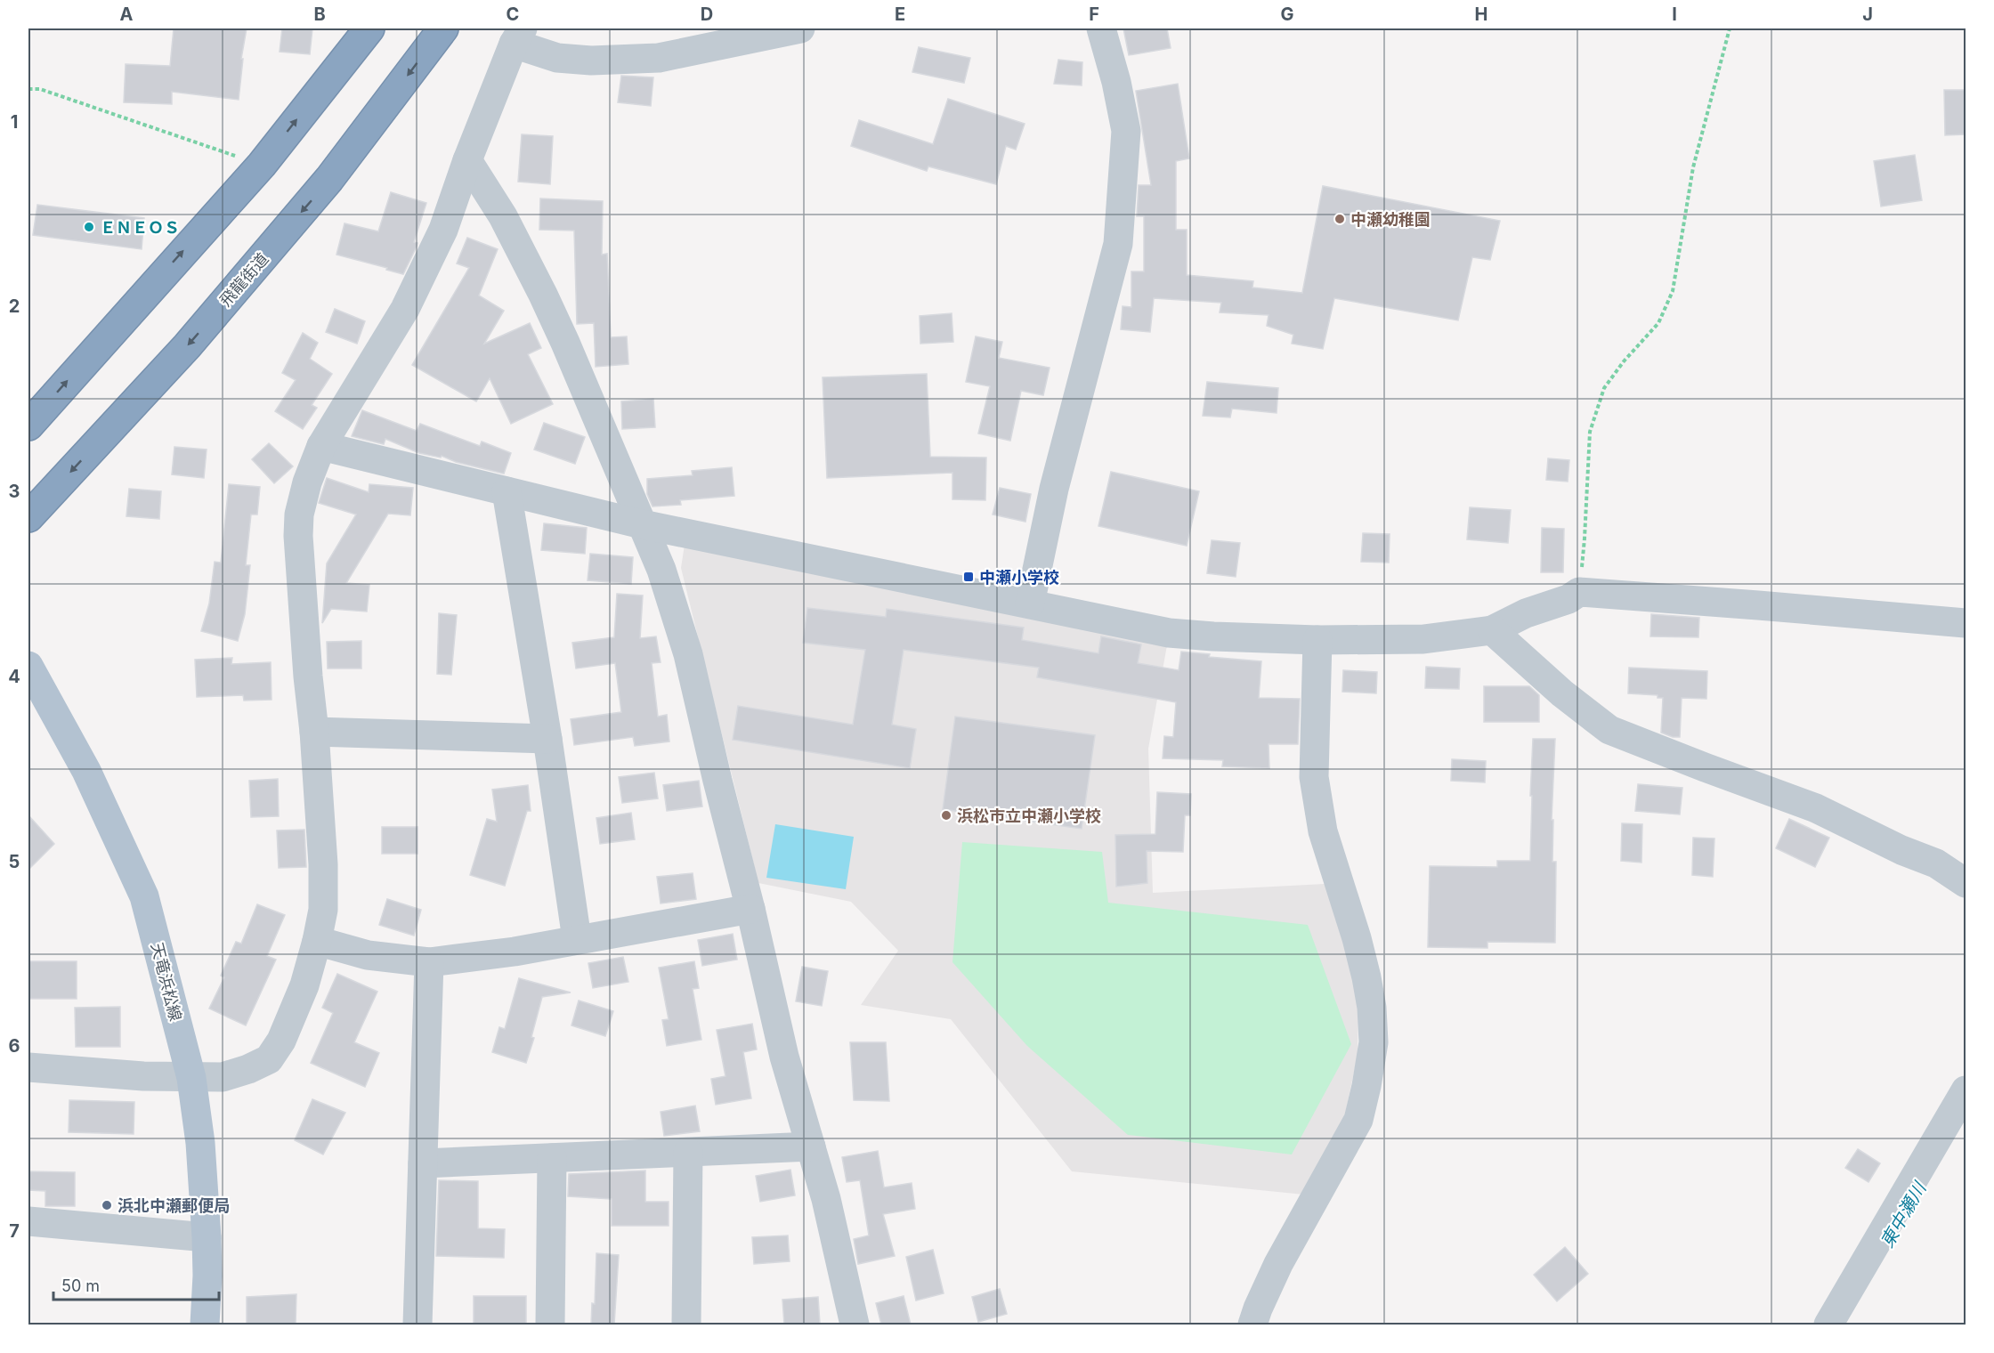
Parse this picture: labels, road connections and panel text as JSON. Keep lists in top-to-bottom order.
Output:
{
  "streets": {
    "highway": ["飛龍街道"],
    "main road": ["天竜浜松線"]
  },
  "water": ["東中瀬川"],
  "places": {
    "other": [
      "中瀬幼稚園",
      "ＥＮＥＯＳ",
      "浜松市立中瀬小学校",
      "浜北中瀬郵便局"
    ],
    "transit": ["中瀬小学校"]
  },
  "scale_bar": "50 m",
  "grid": {
    "columns": [
      "A",
      "B",
      "C",
      "D",
      "E",
      "F",
      "G",
      "H",
      "I",
      "J"
    ],
    "rows": [
      "1",
      "2",
      "3",
      "4",
      "5",
      "6",
      "7"
    ]
  }
}
